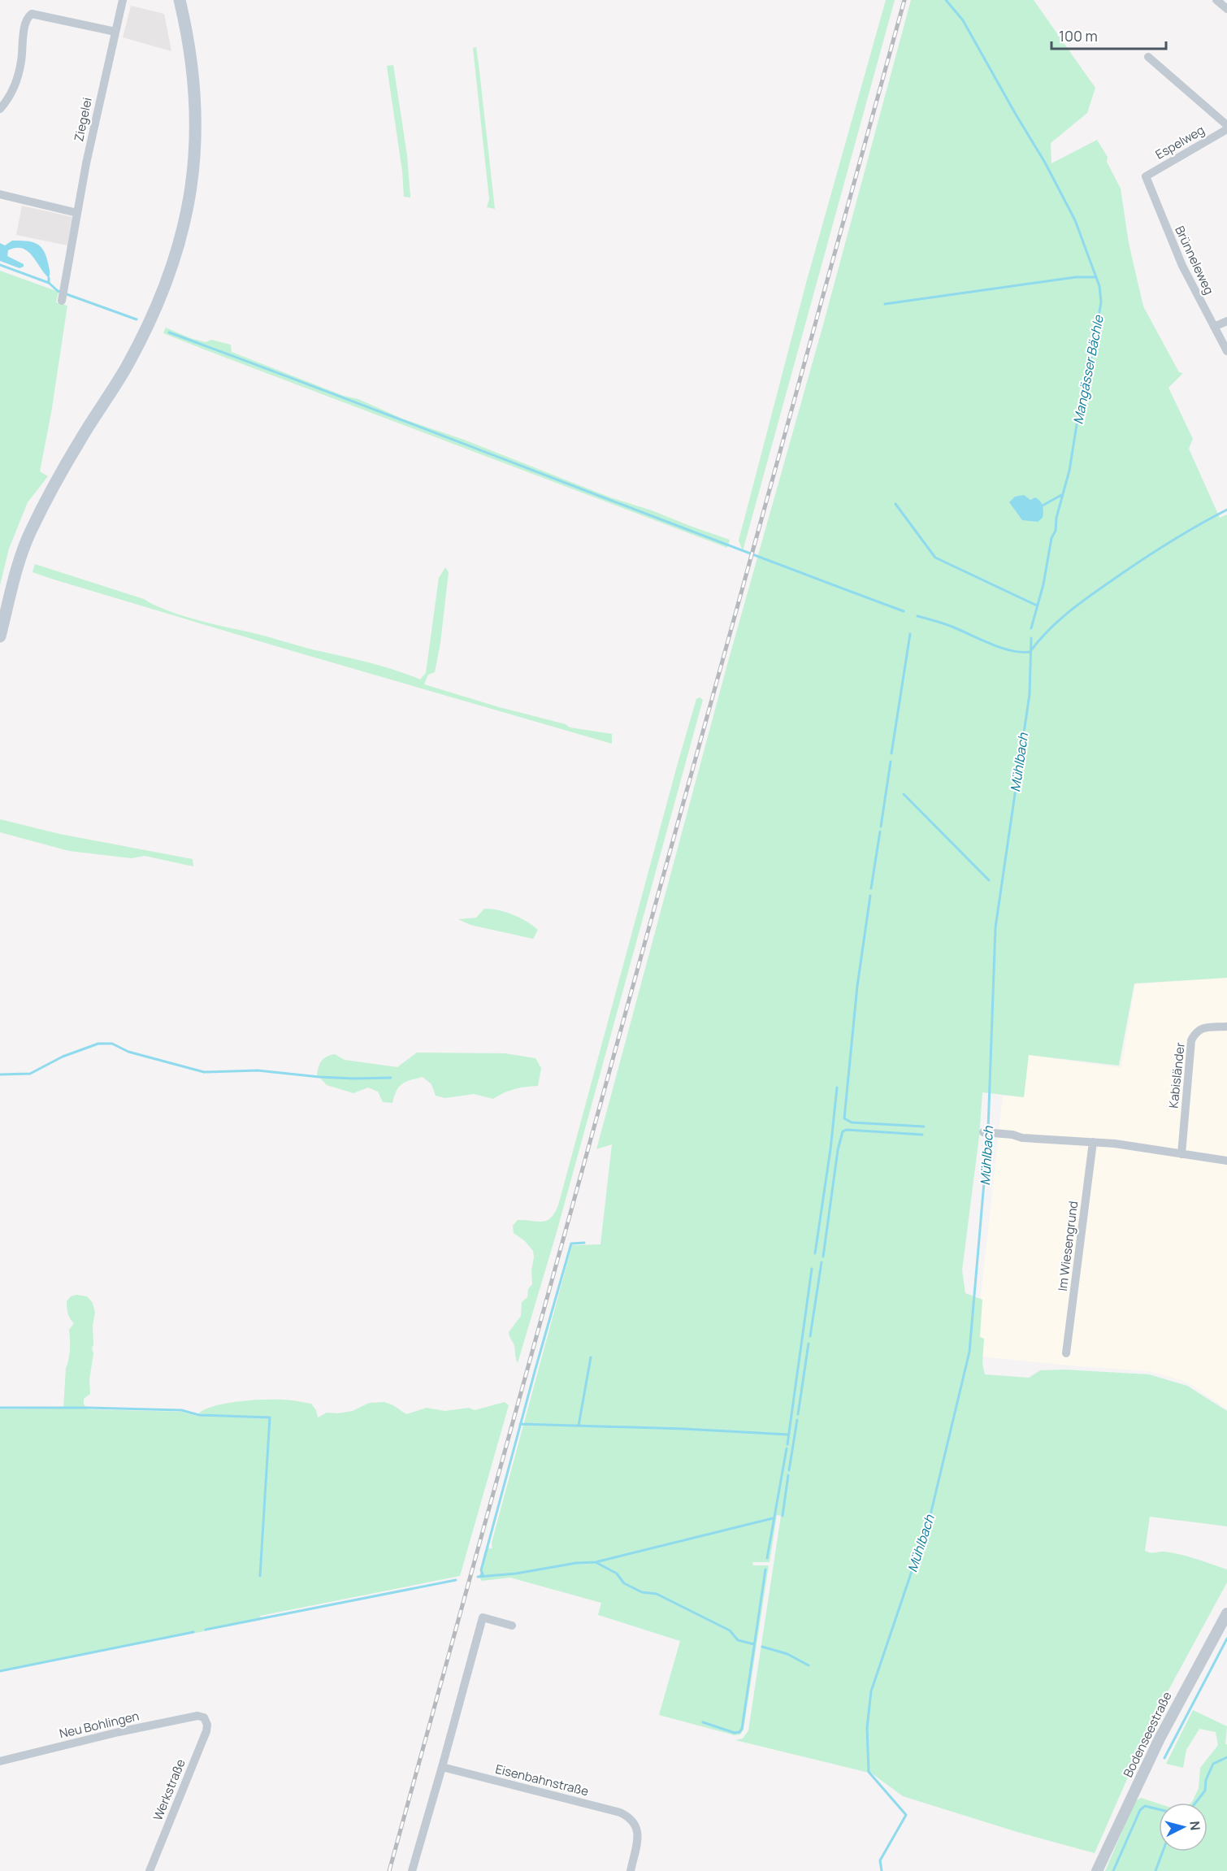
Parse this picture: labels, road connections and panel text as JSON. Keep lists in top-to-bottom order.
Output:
{
  "streets": {
    "street": [
      "Ziegelei",
      "Espelweg",
      "Brünneleweg",
      "Kabisländer",
      "Im Wiesengrund",
      "Neu Bohlingen",
      "Bodenseestraße",
      "Eisenbahnstraße",
      "Werkstraße"
    ]
  },
  "crossings": [
    ["Espelweg", "Brünneleweg"],
    ["Neu Bohlingen", "Werkstraße"]
  ],
  "water": ["Mangässer Bächle", "Mühlbach"],
  "scale_bar": "100 m",
  "north": "right"
}
